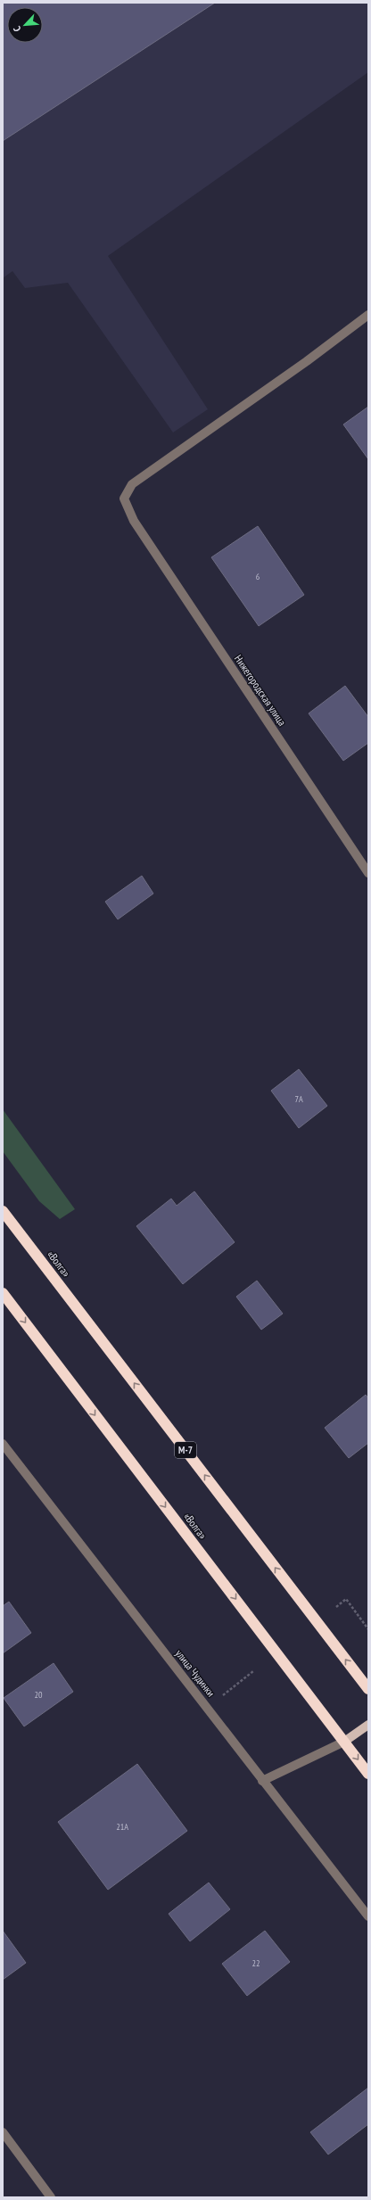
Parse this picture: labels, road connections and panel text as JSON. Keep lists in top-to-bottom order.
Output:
{
  "streets": {
    "highway": ["«Волга»", "М-7"],
    "street": ["Нижегородская улица", "улица Чудинки"]
  },
  "house_numbers": [
    "6",
    "7А",
    "20",
    "21А",
    "22"
  ],
  "north": "bottom left"
}
